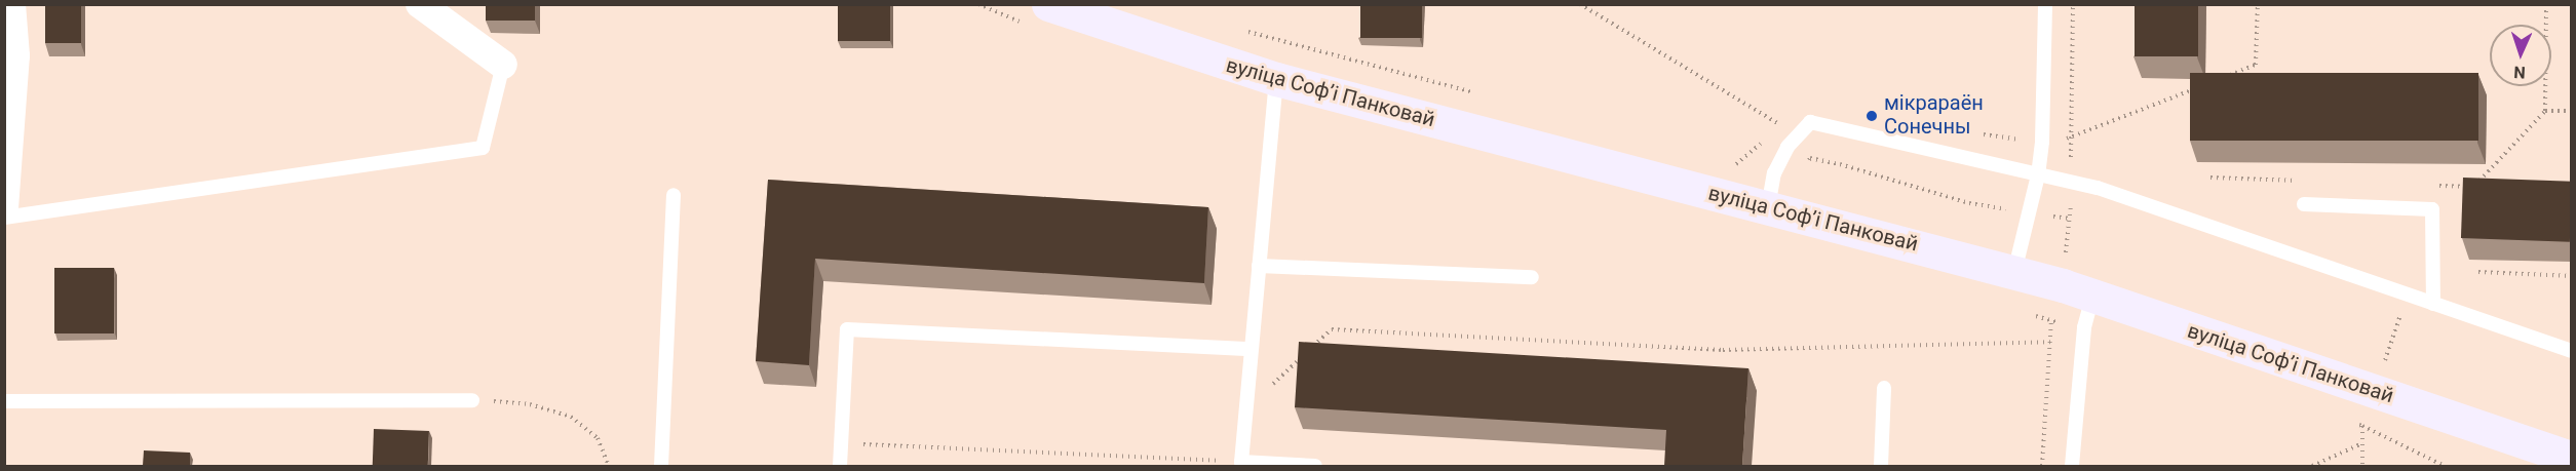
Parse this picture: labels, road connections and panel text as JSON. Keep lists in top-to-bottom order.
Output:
{
  "streets": {
    "main road": ["вуліца Софʼі Панковай"]
  },
  "places": ["мікрараён Сонечны"],
  "north": "bottom"
}
